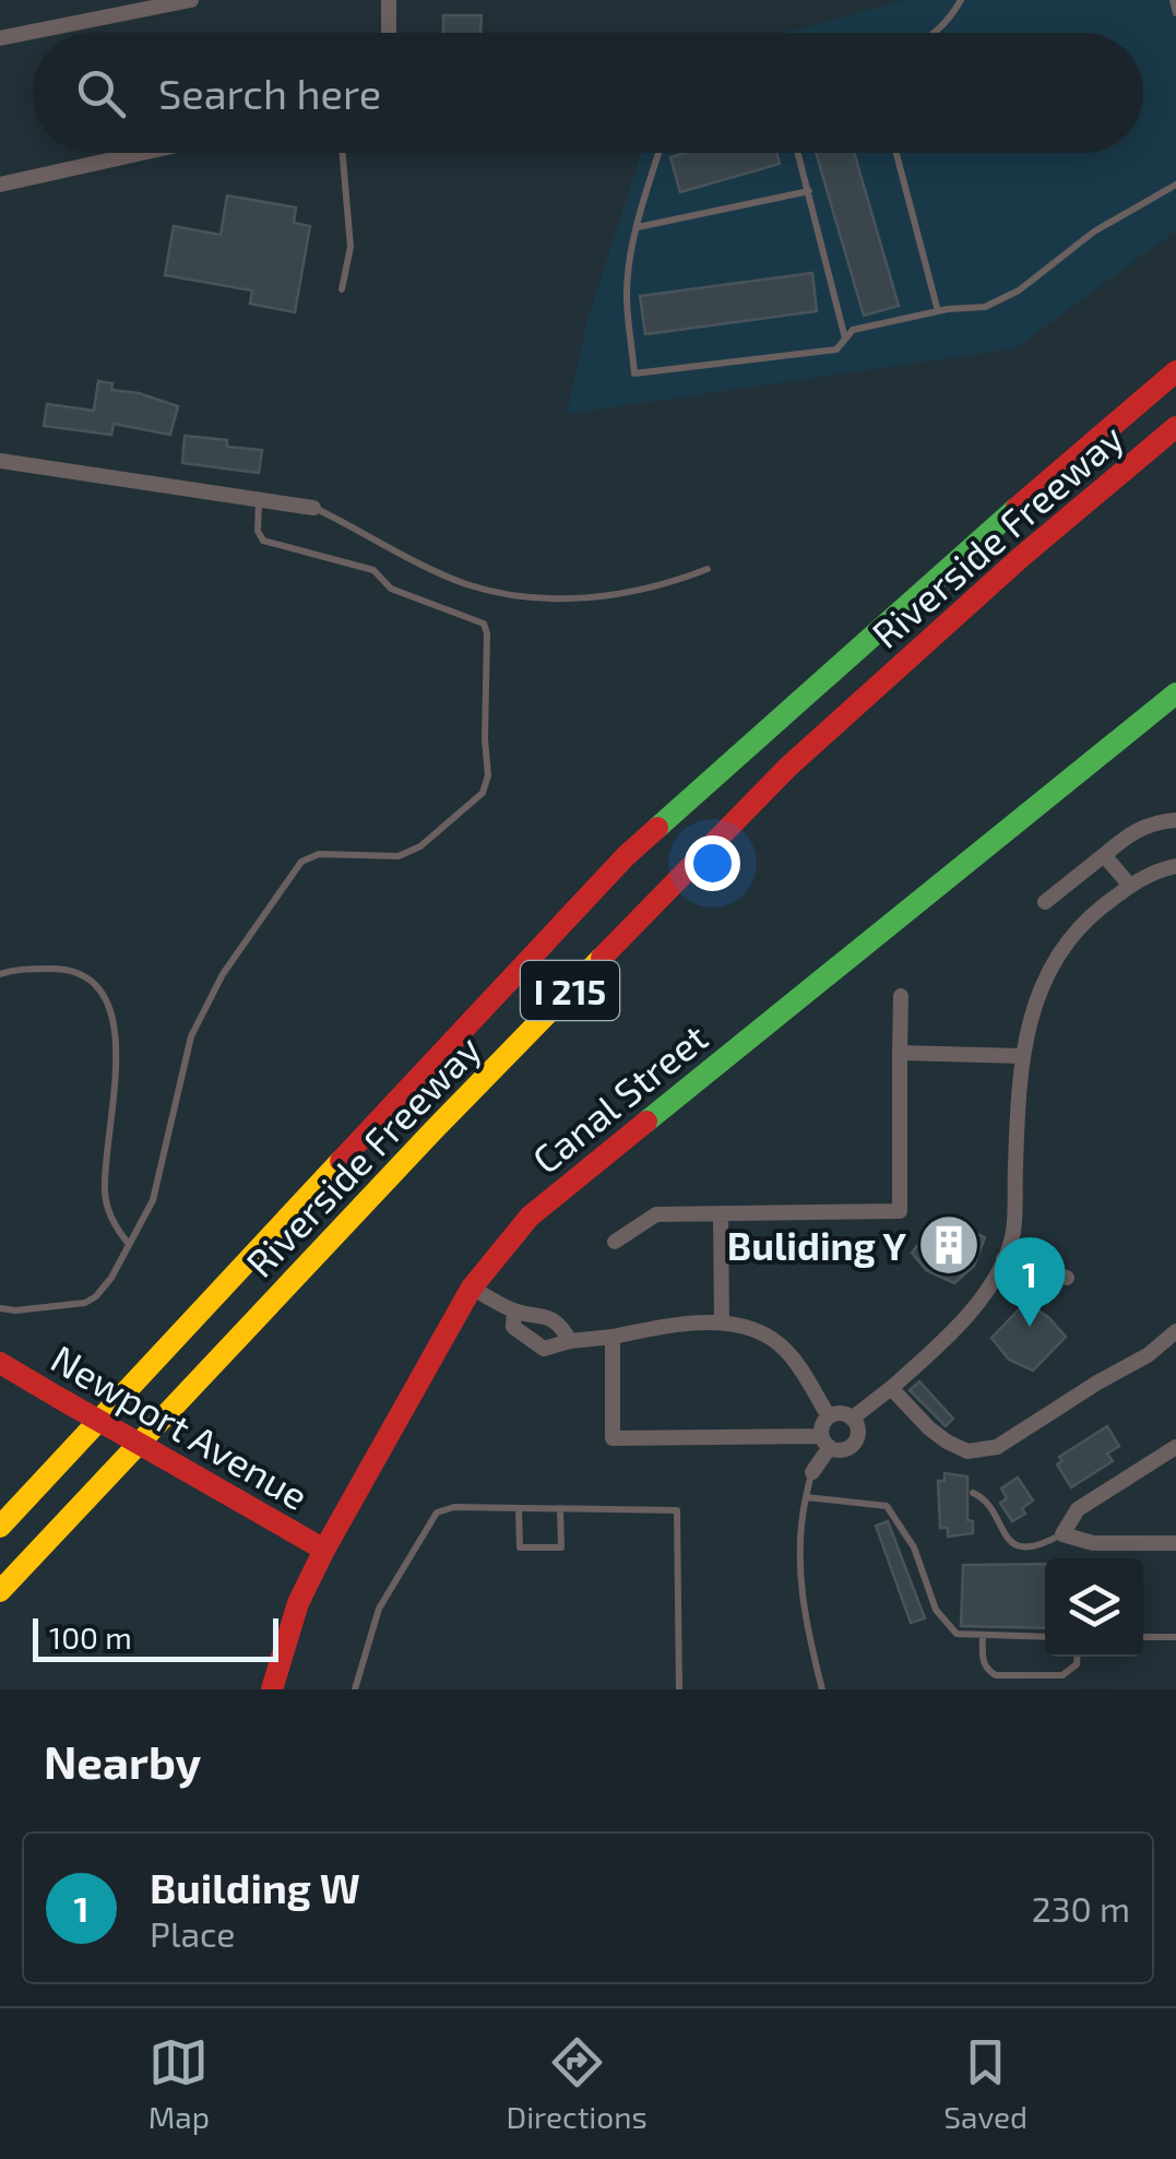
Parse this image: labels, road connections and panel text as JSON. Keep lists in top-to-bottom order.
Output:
{
  "streets": {
    "main road": [
      "Riverside Freeway",
      "I 215",
      "Canal Street",
      "Newport Avenue"
    ]
  },
  "crossings": [
    ["Canal Street", "Newport Avenue"]
  ],
  "places": {
    "building": ["Buliding Y"]
  },
  "scale_bar": "100 m",
  "page": {
    "search": "Search here",
    "pins": "1",
    "scale": "100 m",
    "heading": "Nearby",
    "list": [
      {
        "mark": "1",
        "name": "Building W",
        "note": "Place",
        "value": "230 m"
      }
    ],
    "nav": ["Map", "Directions", "Saved"]
  }
}
